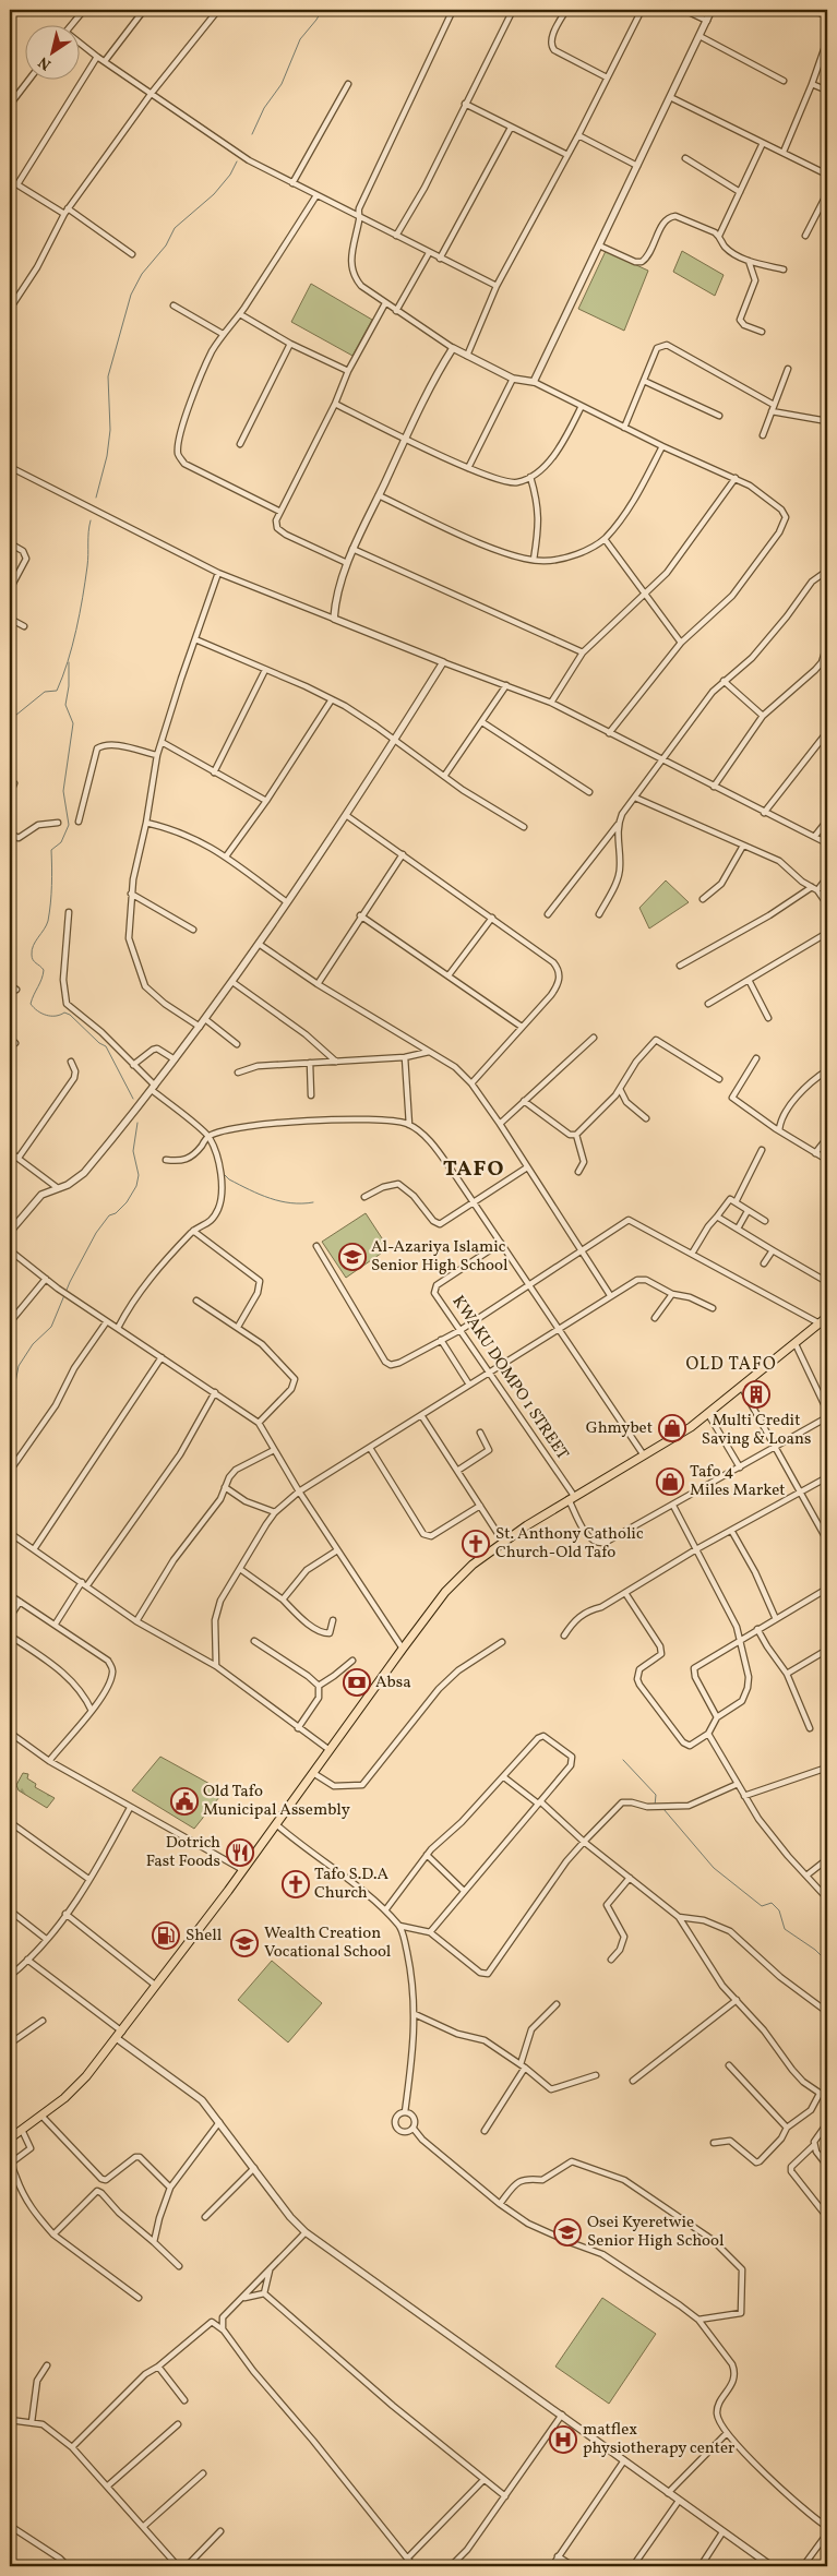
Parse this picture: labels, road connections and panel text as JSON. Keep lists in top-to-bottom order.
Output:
{
  "streets": {
    "street": ["KWAKU DOMPO 1 STREET"]
  },
  "districts": ["TAFO", "OLD TAFO"],
  "places": {
    "school or university": ["Al-Azariya Islamic Senior High School", "Wealth Creation Vocational School", "Osei Kyeretwie Senior High School"],
    "building": ["Multi Credit Saving & Loans"],
    "shop": ["Ghmybet", "Tafo 4 Miles Market"],
    "church": ["St. Anthony Catholic Church-Old Tafo", "Tafo S.D.A Church"],
    "bank": ["Absa"],
    "public building": ["Old Tafo Municipal Assembly"],
    "restaurant": ["Dotrich Fast Foods"],
    "fuel station": ["Shell"],
    "hospital": ["matflex physiotherapy center"]
  },
  "north": "bottom left"
}
